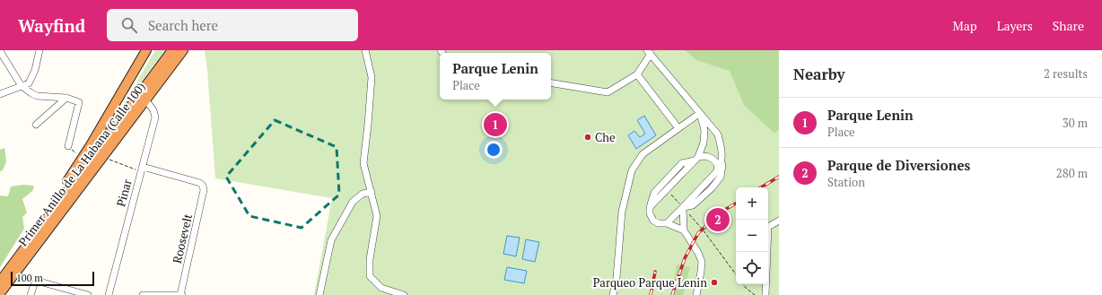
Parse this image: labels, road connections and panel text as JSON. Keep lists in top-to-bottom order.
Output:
{
  "streets": {
    "highway": ["Primer Anillo de La Habana (Calle 100)"],
    "street": ["Pinar", "Roosevelt"]
  },
  "crossings": [
    ["Primer Anillo de La Habana (Calle 100)", "Pinar"],
    ["Pinar", "Roosevelt"]
  ],
  "places": ["Che", "Parqueo Parque Lenin"],
  "scale_bar": "100 m",
  "page": {
    "header": "Wayfind",
    "search": "Search here",
    "nav": ["Map", "Layers", "Share"],
    "heading": ["Nearby", "2 results"],
    "popup": ["Parque Lenin", "Place"],
    "list": [
      {
        "mark": "1",
        "name": "Parque Lenin",
        "note": "Place",
        "value": "30 m"
      },
      {
        "mark": "2",
        "name": "Parque de Diversiones",
        "note": "Station",
        "value": "280 m"
      }
    ],
    "pins": ["1", "2"],
    "map_buttons": ["+", "−"],
    "scale": "100 m"
  }
}
